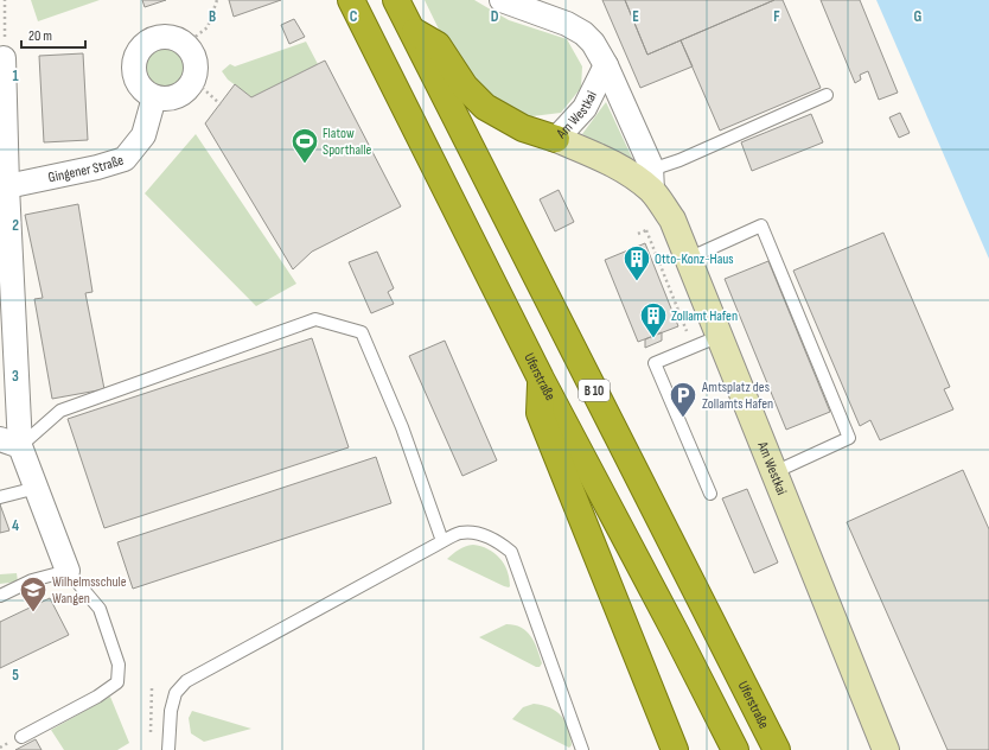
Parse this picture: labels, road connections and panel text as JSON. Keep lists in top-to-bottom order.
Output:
{
  "streets": {
    "highway": ["Uferstraße", "B 10"],
    "main road": ["Am Westkai"],
    "street": ["Gingener Straße"]
  },
  "places": {
    "sports": ["Flatow Sporthalle"],
    "building": ["Otto-Konz-Haus", "Zollamt Hafen"],
    "parking": ["Amtsplatz des Zollamts Hafen"],
    "school or university": ["Wilhelmsschule Wangen"]
  },
  "scale_bar": "20 m",
  "grid": {
    "columns": [
      "B",
      "C",
      "D",
      "E",
      "F",
      "G"
    ],
    "rows": [
      "1",
      "2",
      "3",
      "4",
      "5"
    ]
  }
}
